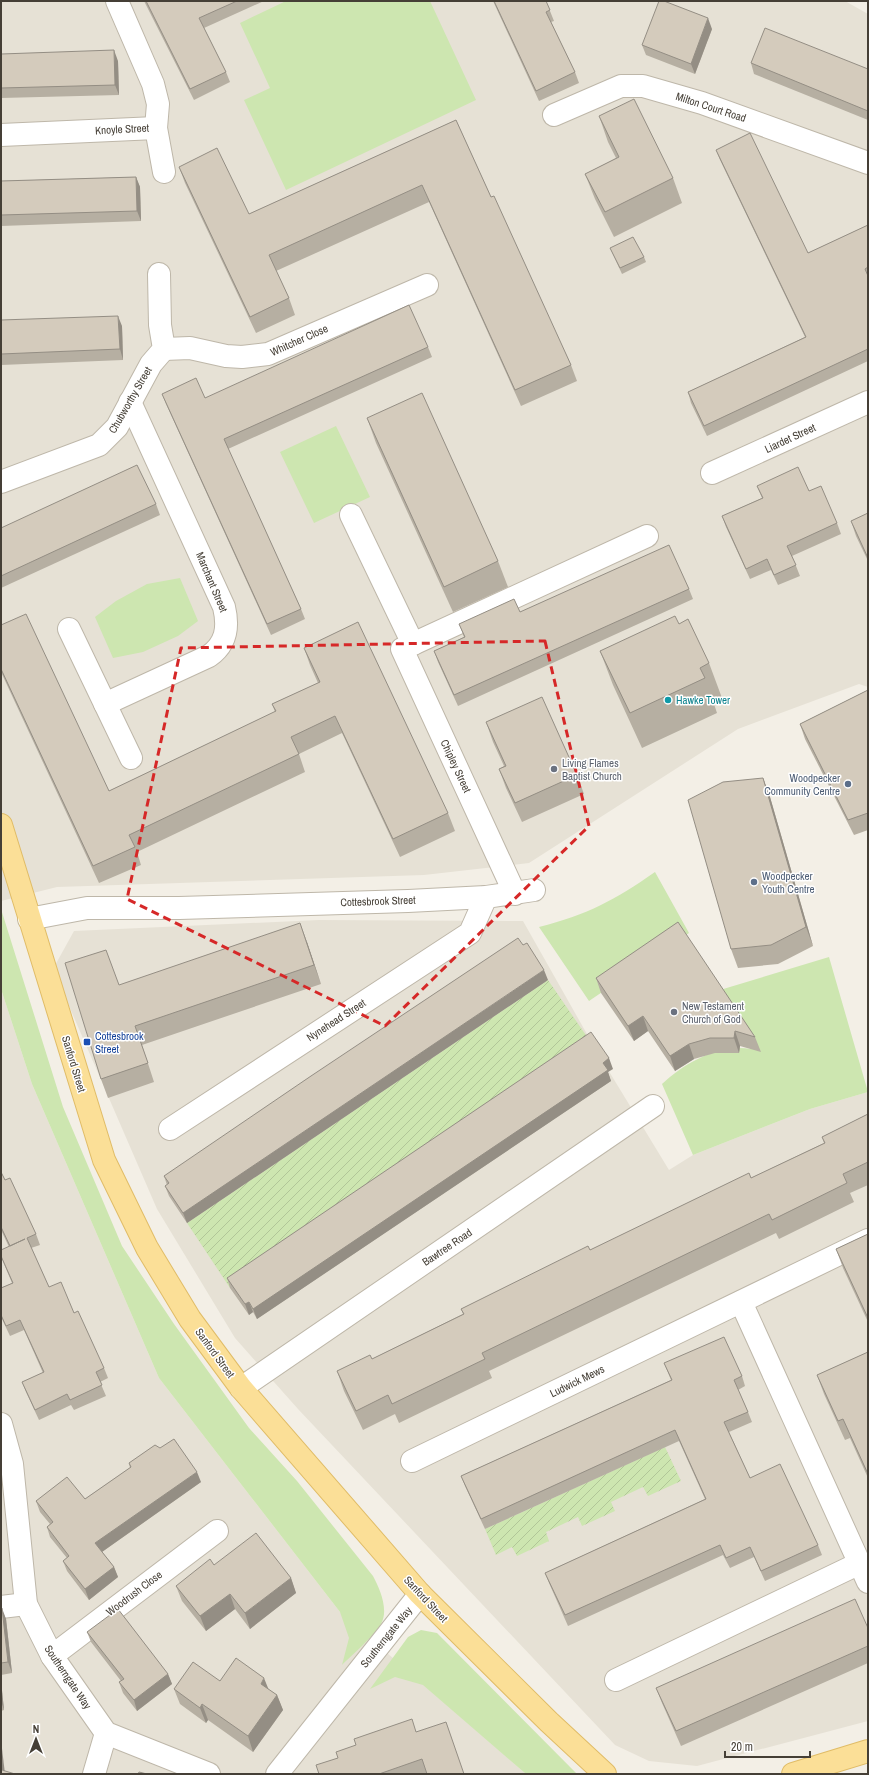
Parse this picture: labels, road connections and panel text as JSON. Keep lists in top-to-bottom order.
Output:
{
  "streets": {
    "main road": ["Sanford Street"],
    "street": [
      "Milton Court Road",
      "Knoyle Street",
      "Whitcher Close",
      "Chubworthy Street",
      "Liardet Street",
      "Marchant Street",
      "Chipley Street",
      "Cottesbrook Street",
      "Nynehead Street",
      "Bawtree Road",
      "Ludwick Mews",
      "Woodrush Close",
      "Southerngate Way"
    ]
  },
  "crossings": [
    ["Whitcher Close", "Chubworthy Street"],
    ["Chubworthy Street", "Marchant Street"],
    ["Chipley Street", "Cottesbrook Street"],
    ["Cottesbrook Street", "Nynehead Street"],
    ["Cottesbrook Street", "Sanford Street"],
    ["Sanford Street", "Bawtree Road"],
    ["Sanford Street", "Southerngate Way"],
    ["Woodrush Close", "Southerngate Way"]
  ],
  "places": {
    "other": [
      "Hawke Tower",
      "Living Flames Baptist Church",
      "Woodpecker Community Centre",
      "Woodpecker Youth Centre",
      "New Testament Church of God"
    ],
    "transit": ["Cottesbrook Street"]
  },
  "scale_bar": "20 m",
  "north": "top"
}
